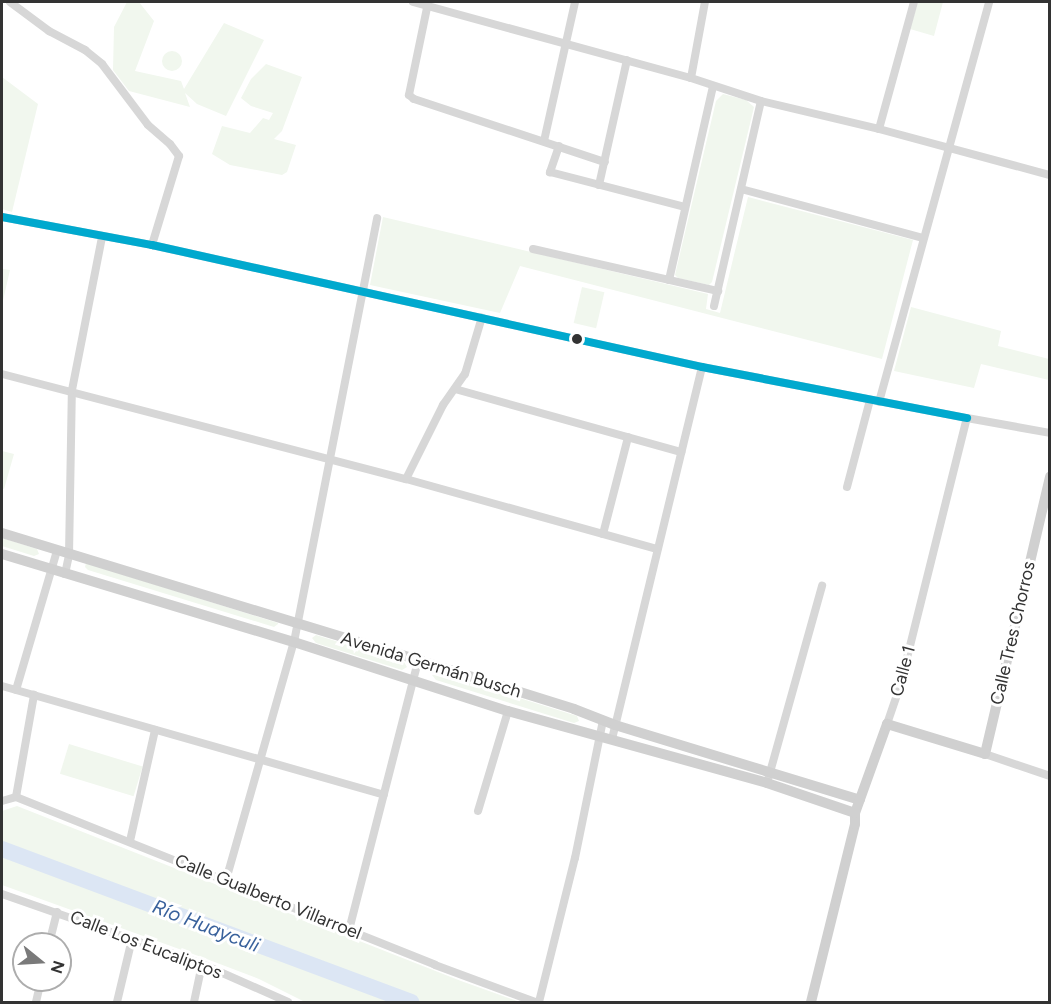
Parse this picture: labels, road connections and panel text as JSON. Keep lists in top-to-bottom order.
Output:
{
  "streets": {
    "main road": ["Calle Tres Chorros", "Avenida Germán Busch", "Calle 1"],
    "street": ["Calle Gualberto Villarroel", "Calle Los Eucaliptos"]
  },
  "crossings": [
    ["Avenida Germán Busch", "Calle 1"]
  ],
  "water": ["Río Huayculi"],
  "north": "right"
}
